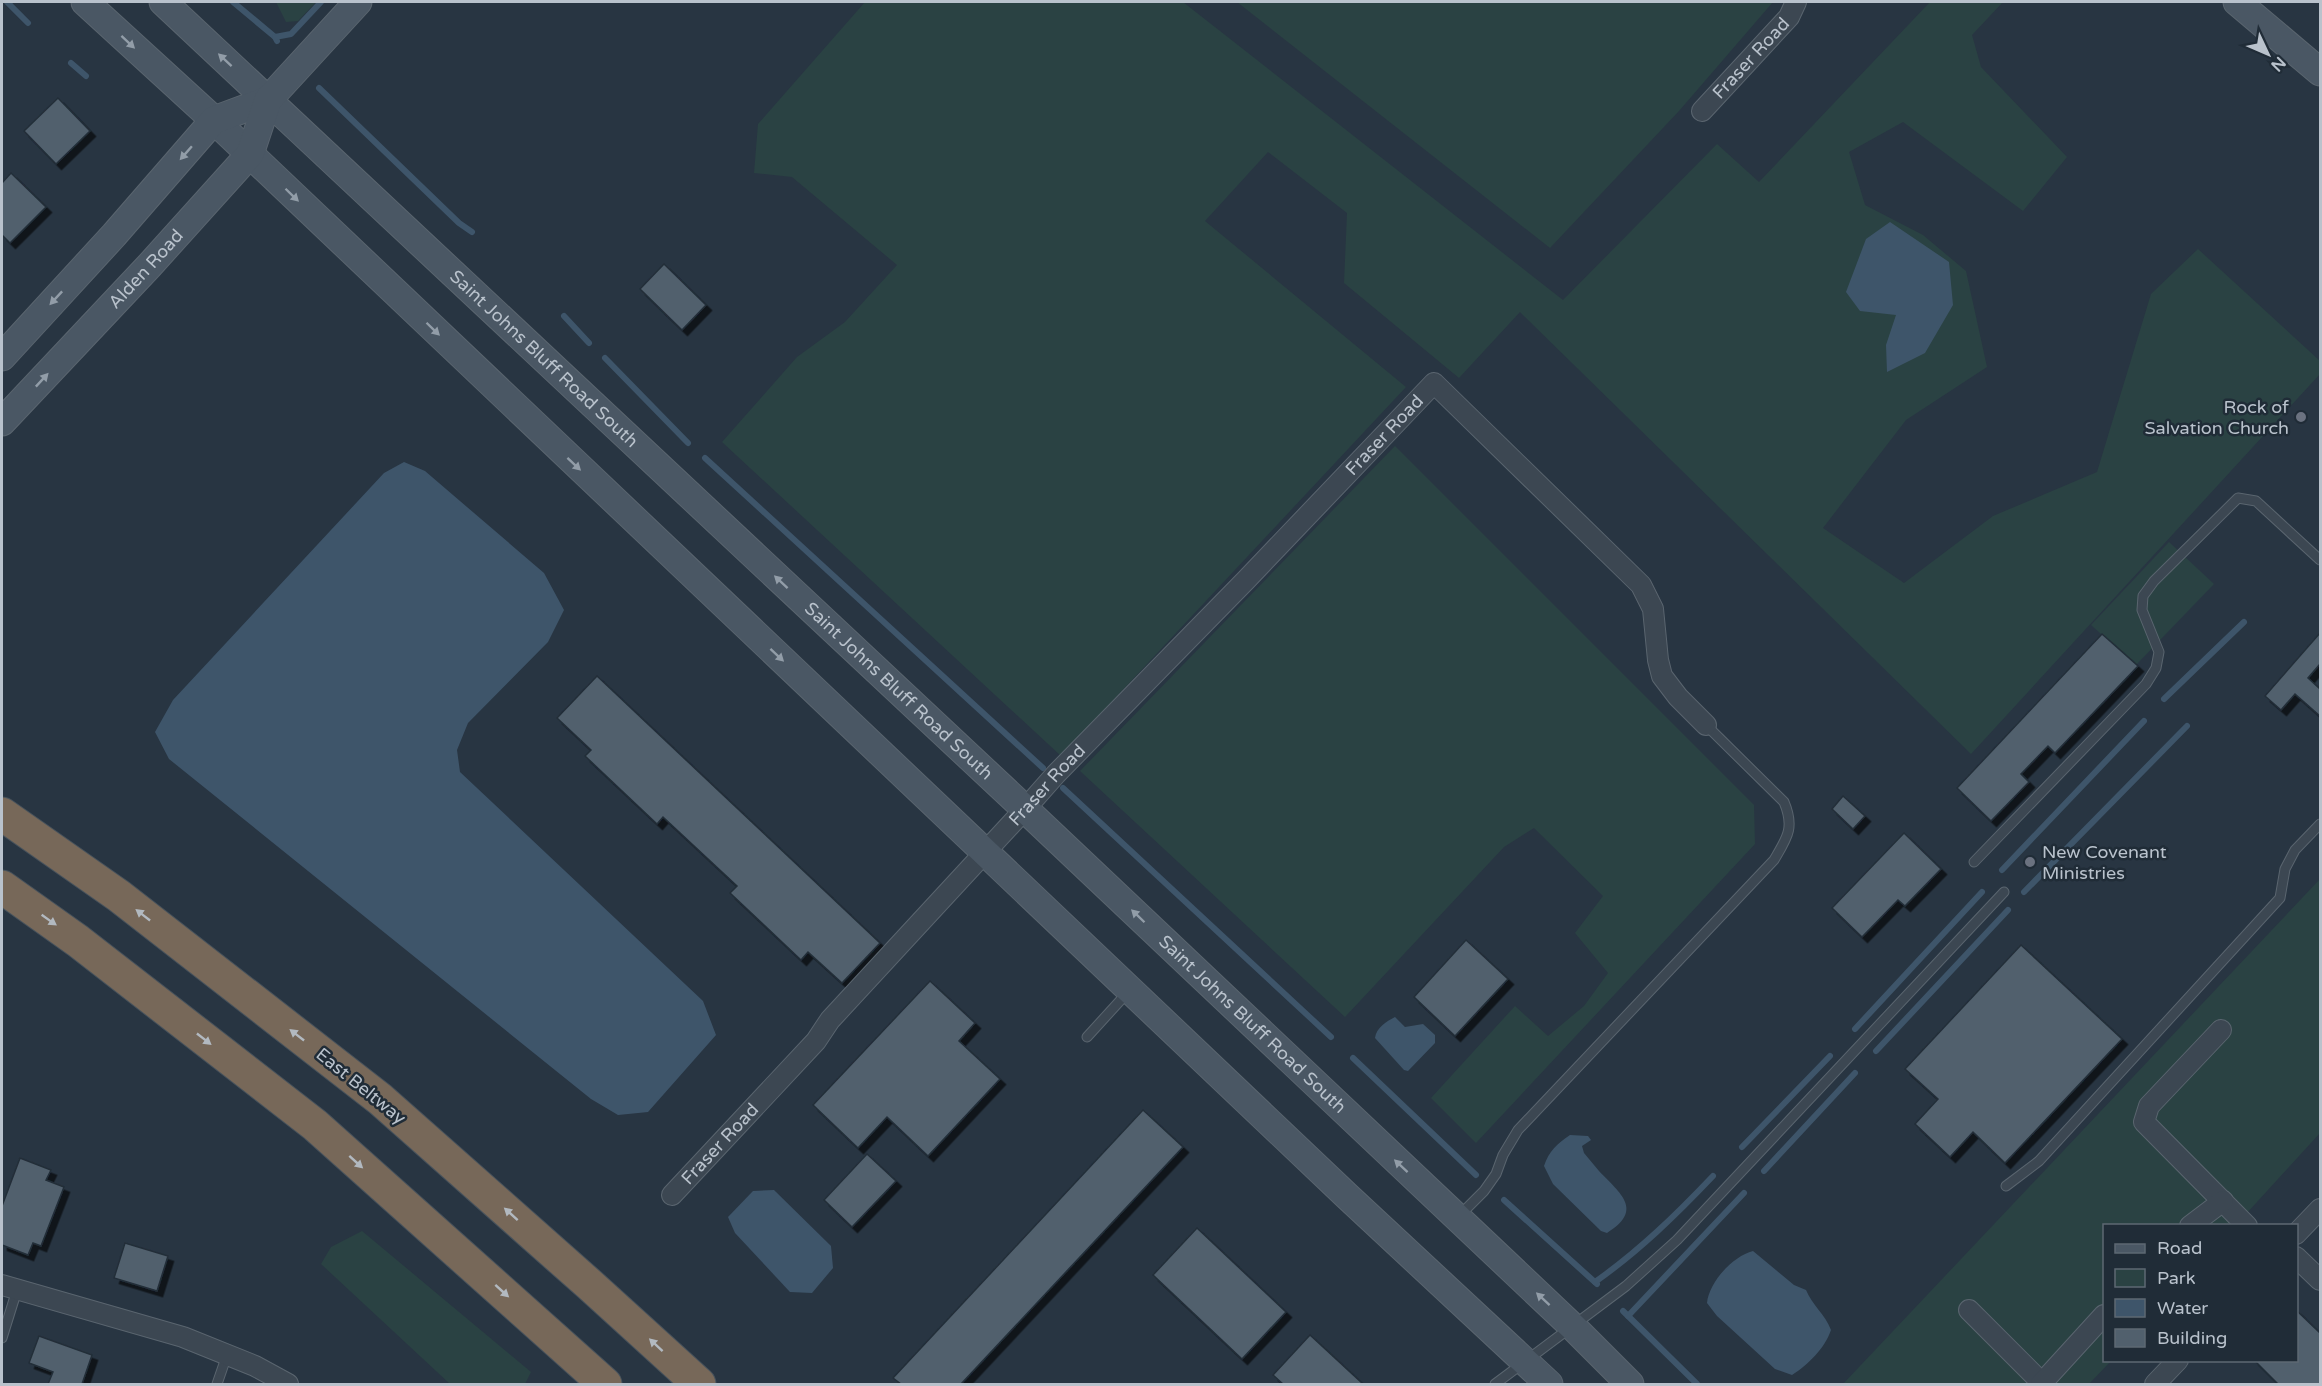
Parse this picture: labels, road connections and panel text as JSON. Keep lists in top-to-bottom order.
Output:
{
  "streets": {
    "highway": ["East Beltway"],
    "main road": ["Alden Road", "Saint Johns Bluff Road South"],
    "street": ["Fraser Road"]
  },
  "crossings": [
    ["Fraser Road", "Saint Johns Bluff Road South"],
    ["Alden Road", "Saint Johns Bluff Road South"]
  ],
  "places": ["Rock of Salvation Church", "New Covenant Ministries"],
  "legend": [
    "Road",
    "Park",
    "Water",
    "Building"
  ],
  "north": "bottom right"
}
